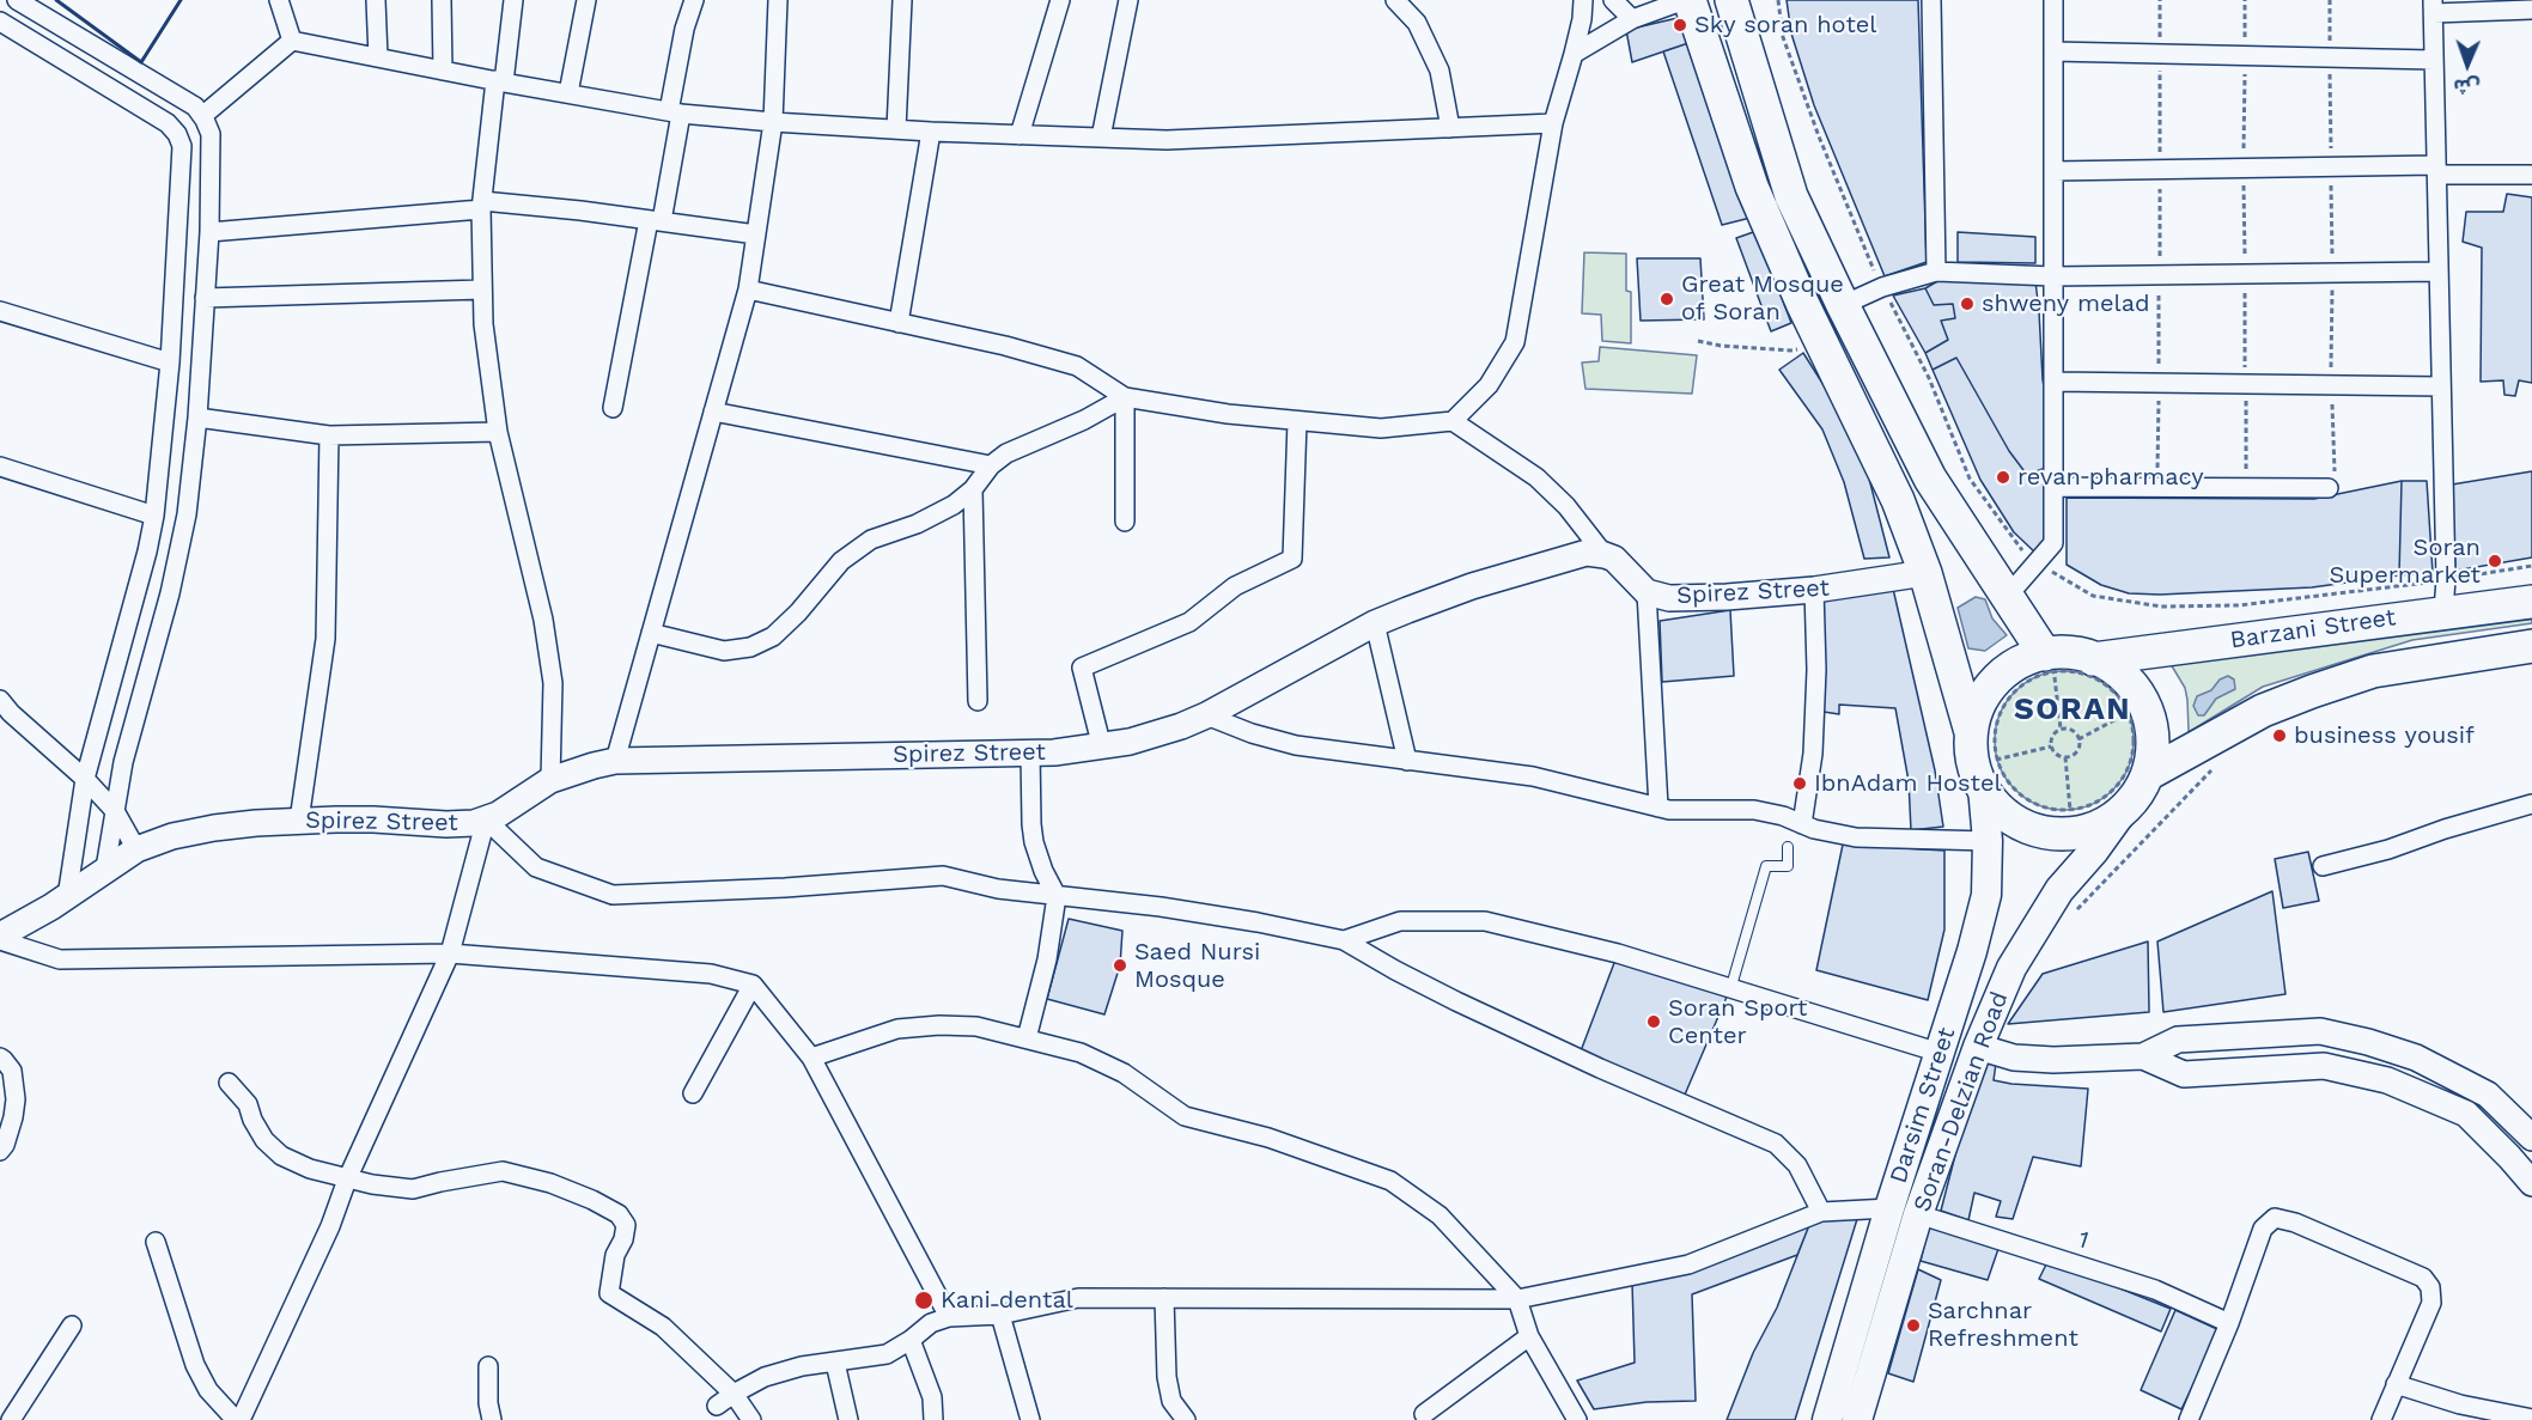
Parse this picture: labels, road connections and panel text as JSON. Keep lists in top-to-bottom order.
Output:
{
  "streets": {
    "highway": ["Barzani Street"],
    "main road": ["Spirez Street", "Soran-Delzian Road", "Darsim Street"],
    "street": ["1"]
  },
  "crossings": [
    ["Soran-Delzian Road", "1"]
  ],
  "districts": ["SORAN"],
  "places": [
    "Sky soran hotel",
    "Great Mosque of Soran",
    "shweny melad",
    "revan pharmacy",
    "Soran Supermarket",
    "business yousif",
    "IbnAdam Hostel",
    "Saed Nursi Mosque",
    "Soran Sport Center",
    "Kani dental",
    "Sarchnar Refreshment"
  ],
  "north": "bottom"
}
